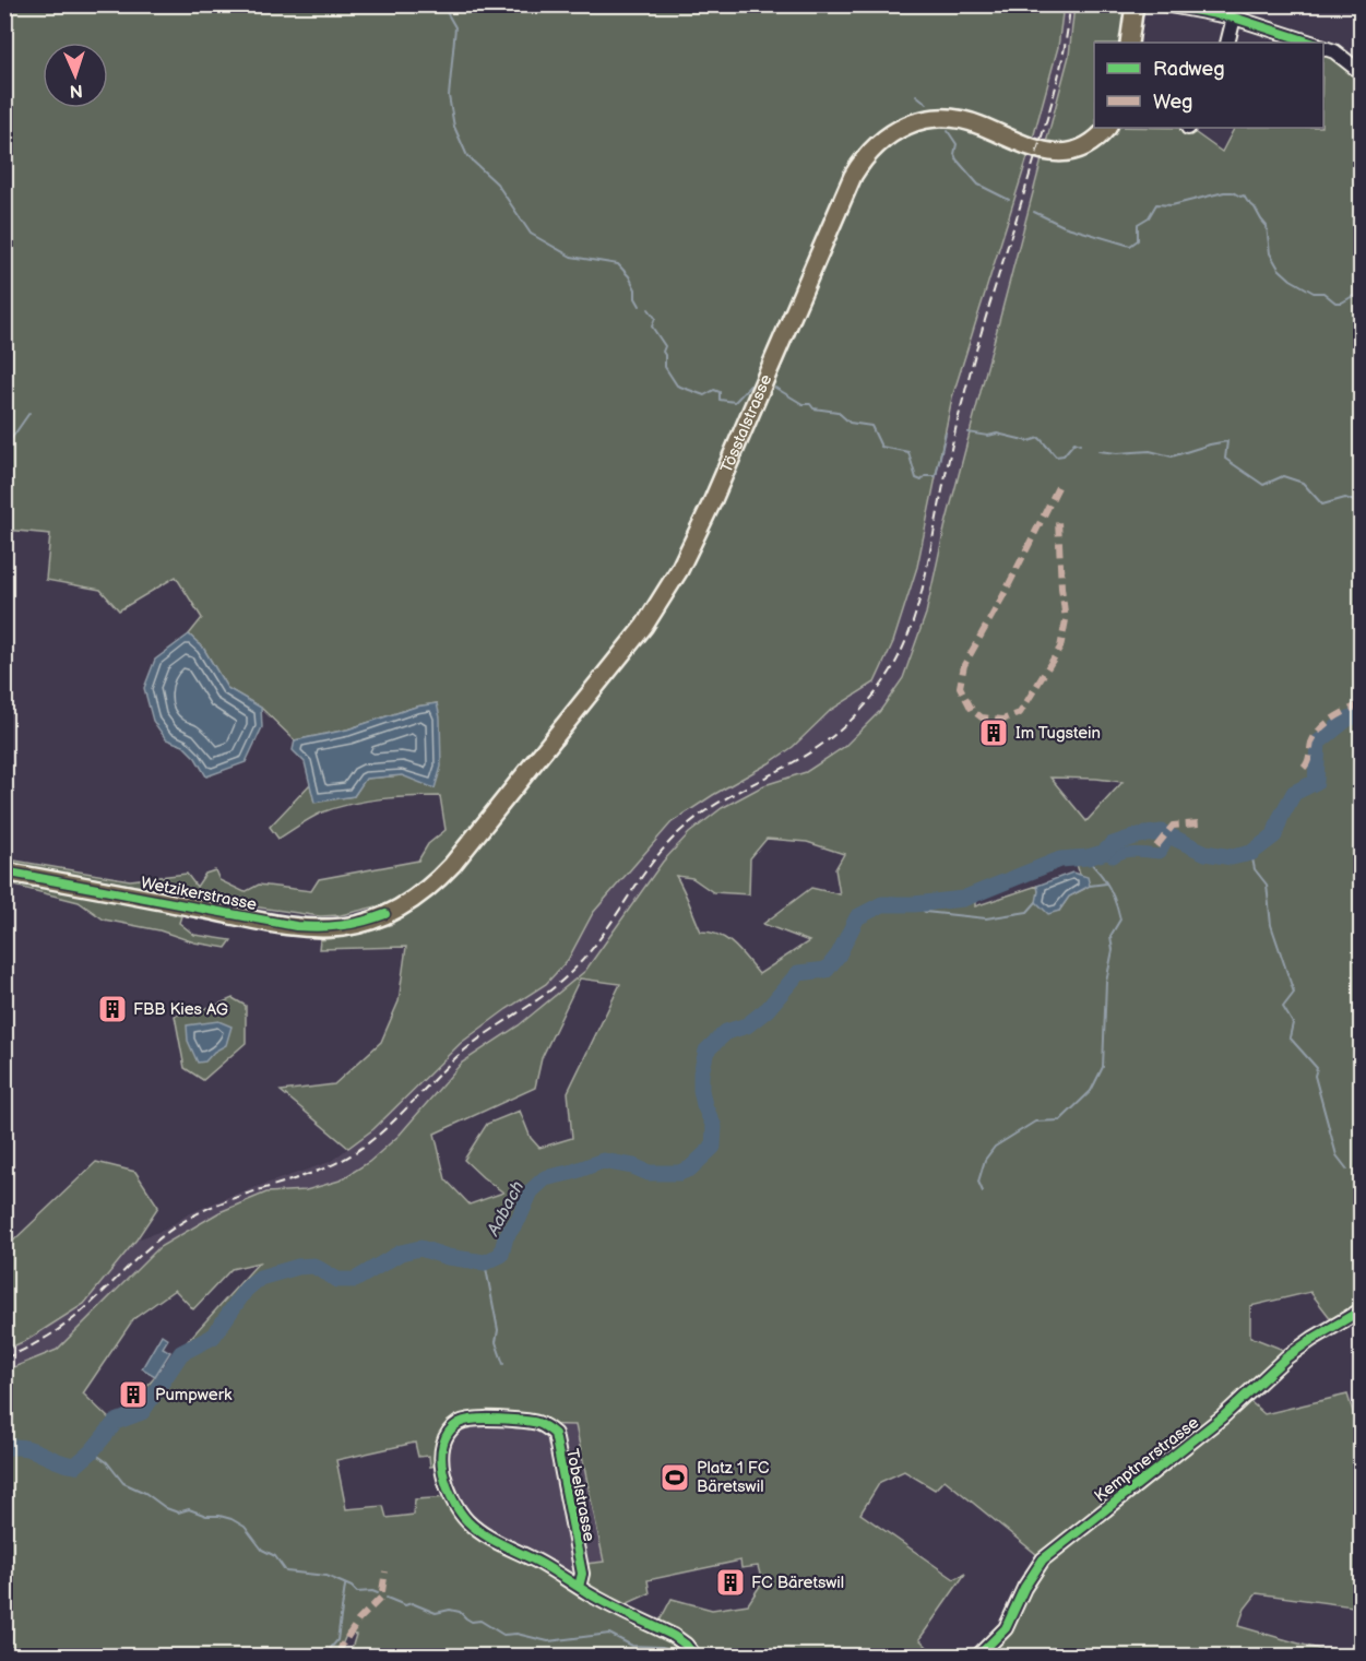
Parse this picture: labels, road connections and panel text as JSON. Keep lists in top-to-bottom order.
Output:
{
  "streets": {
    "main road": ["Tösstalstrasse", "Wetzikerstrasse"],
    "street": ["Kemptnerstrasse", "Tobelstrasse"]
  },
  "crossings": [
    ["Tösstalstrasse", "Wetzikerstrasse"]
  ],
  "water": ["Aabach"],
  "places": {
    "building": [
      "Im Tugstein",
      "FBB Kies AG",
      "Pumpwerk",
      "FC Bäretswil"
    ],
    "sports": ["Platz 1 FC Bäretswil"]
  },
  "legend": ["Radweg", "Weg"],
  "north": "bottom"
}
